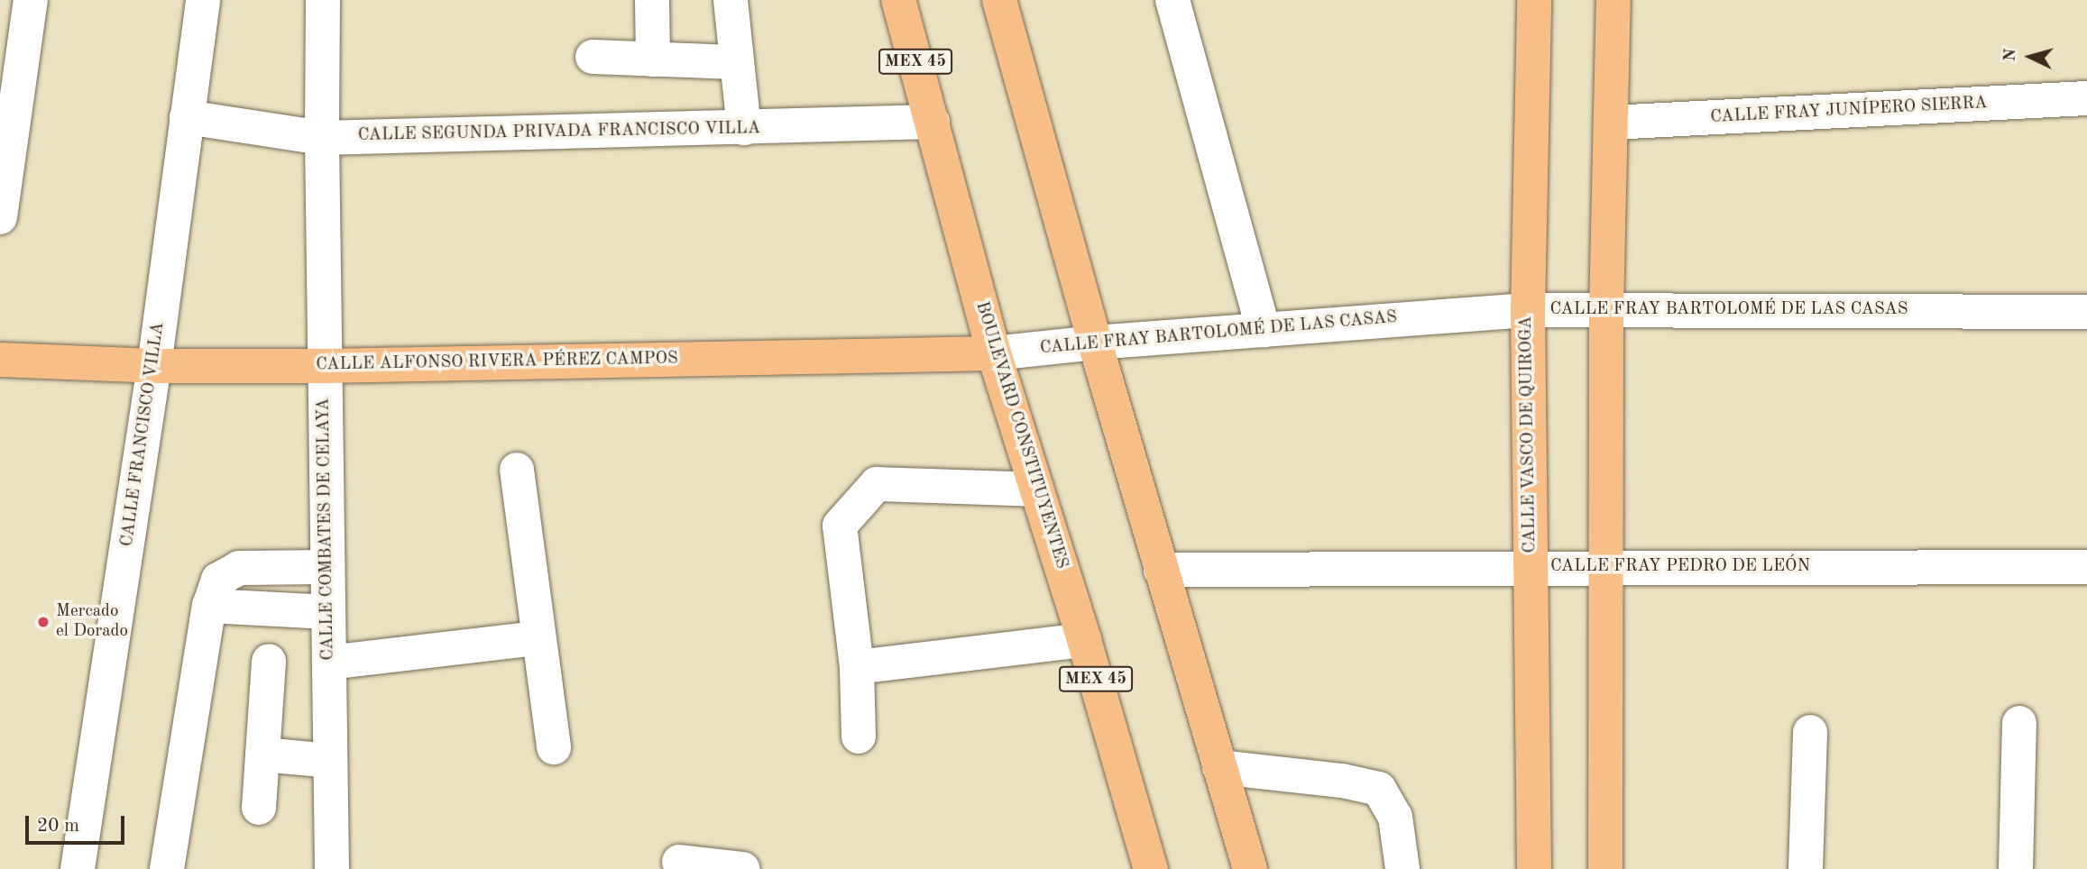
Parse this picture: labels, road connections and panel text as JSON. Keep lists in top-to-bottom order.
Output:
{
  "streets": {
    "main road": [
      "MEX 45",
      "CALLE ALFONSO RIVERA PÉREZ CAMPOS",
      "CALLE VASCO DE QUIROGA",
      "BOULEVARD CONSTITUYENTES"
    ],
    "street": [
      "CALLE FRAY JUNÍPERO SIERRA",
      "CALLE SEGUNDA PRIVADA FRANCISCO VILLA",
      "CALLE FRAY BARTOLOMÉ DE LAS CASAS",
      "CALLE FRANCISCO VILLA",
      "CALLE COMBATES DE CELAYA",
      "CALLE FRAY PEDRO DE LEÓN"
    ]
  },
  "crossings": [
    ["CALLE SEGUNDA PRIVADA FRANCISCO VILLA", "CALLE FRANCISCO VILLA"],
    ["CALLE SEGUNDA PRIVADA FRANCISCO VILLA", "BOULEVARD CONSTITUYENTES"],
    ["CALLE SEGUNDA PRIVADA FRANCISCO VILLA", "CALLE COMBATES DE CELAYA"],
    ["CALLE FRAY BARTOLOMÉ DE LAS CASAS", "CALLE ALFONSO RIVERA PÉREZ CAMPOS"],
    ["CALLE FRAY BARTOLOMÉ DE LAS CASAS", "CALLE VASCO DE QUIROGA"],
    ["CALLE FRAY BARTOLOMÉ DE LAS CASAS", "BOULEVARD CONSTITUYENTES"],
    ["CALLE ALFONSO RIVERA PÉREZ CAMPOS", "CALLE FRANCISCO VILLA"],
    ["CALLE ALFONSO RIVERA PÉREZ CAMPOS", "BOULEVARD CONSTITUYENTES"],
    ["CALLE ALFONSO RIVERA PÉREZ CAMPOS", "CALLE COMBATES DE CELAYA"],
    ["CALLE VASCO DE QUIROGA", "CALLE FRAY PEDRO DE LEÓN"]
  ],
  "places": ["Mercado el Dorado"],
  "scale_bar": "20 m",
  "north": "left"
}
